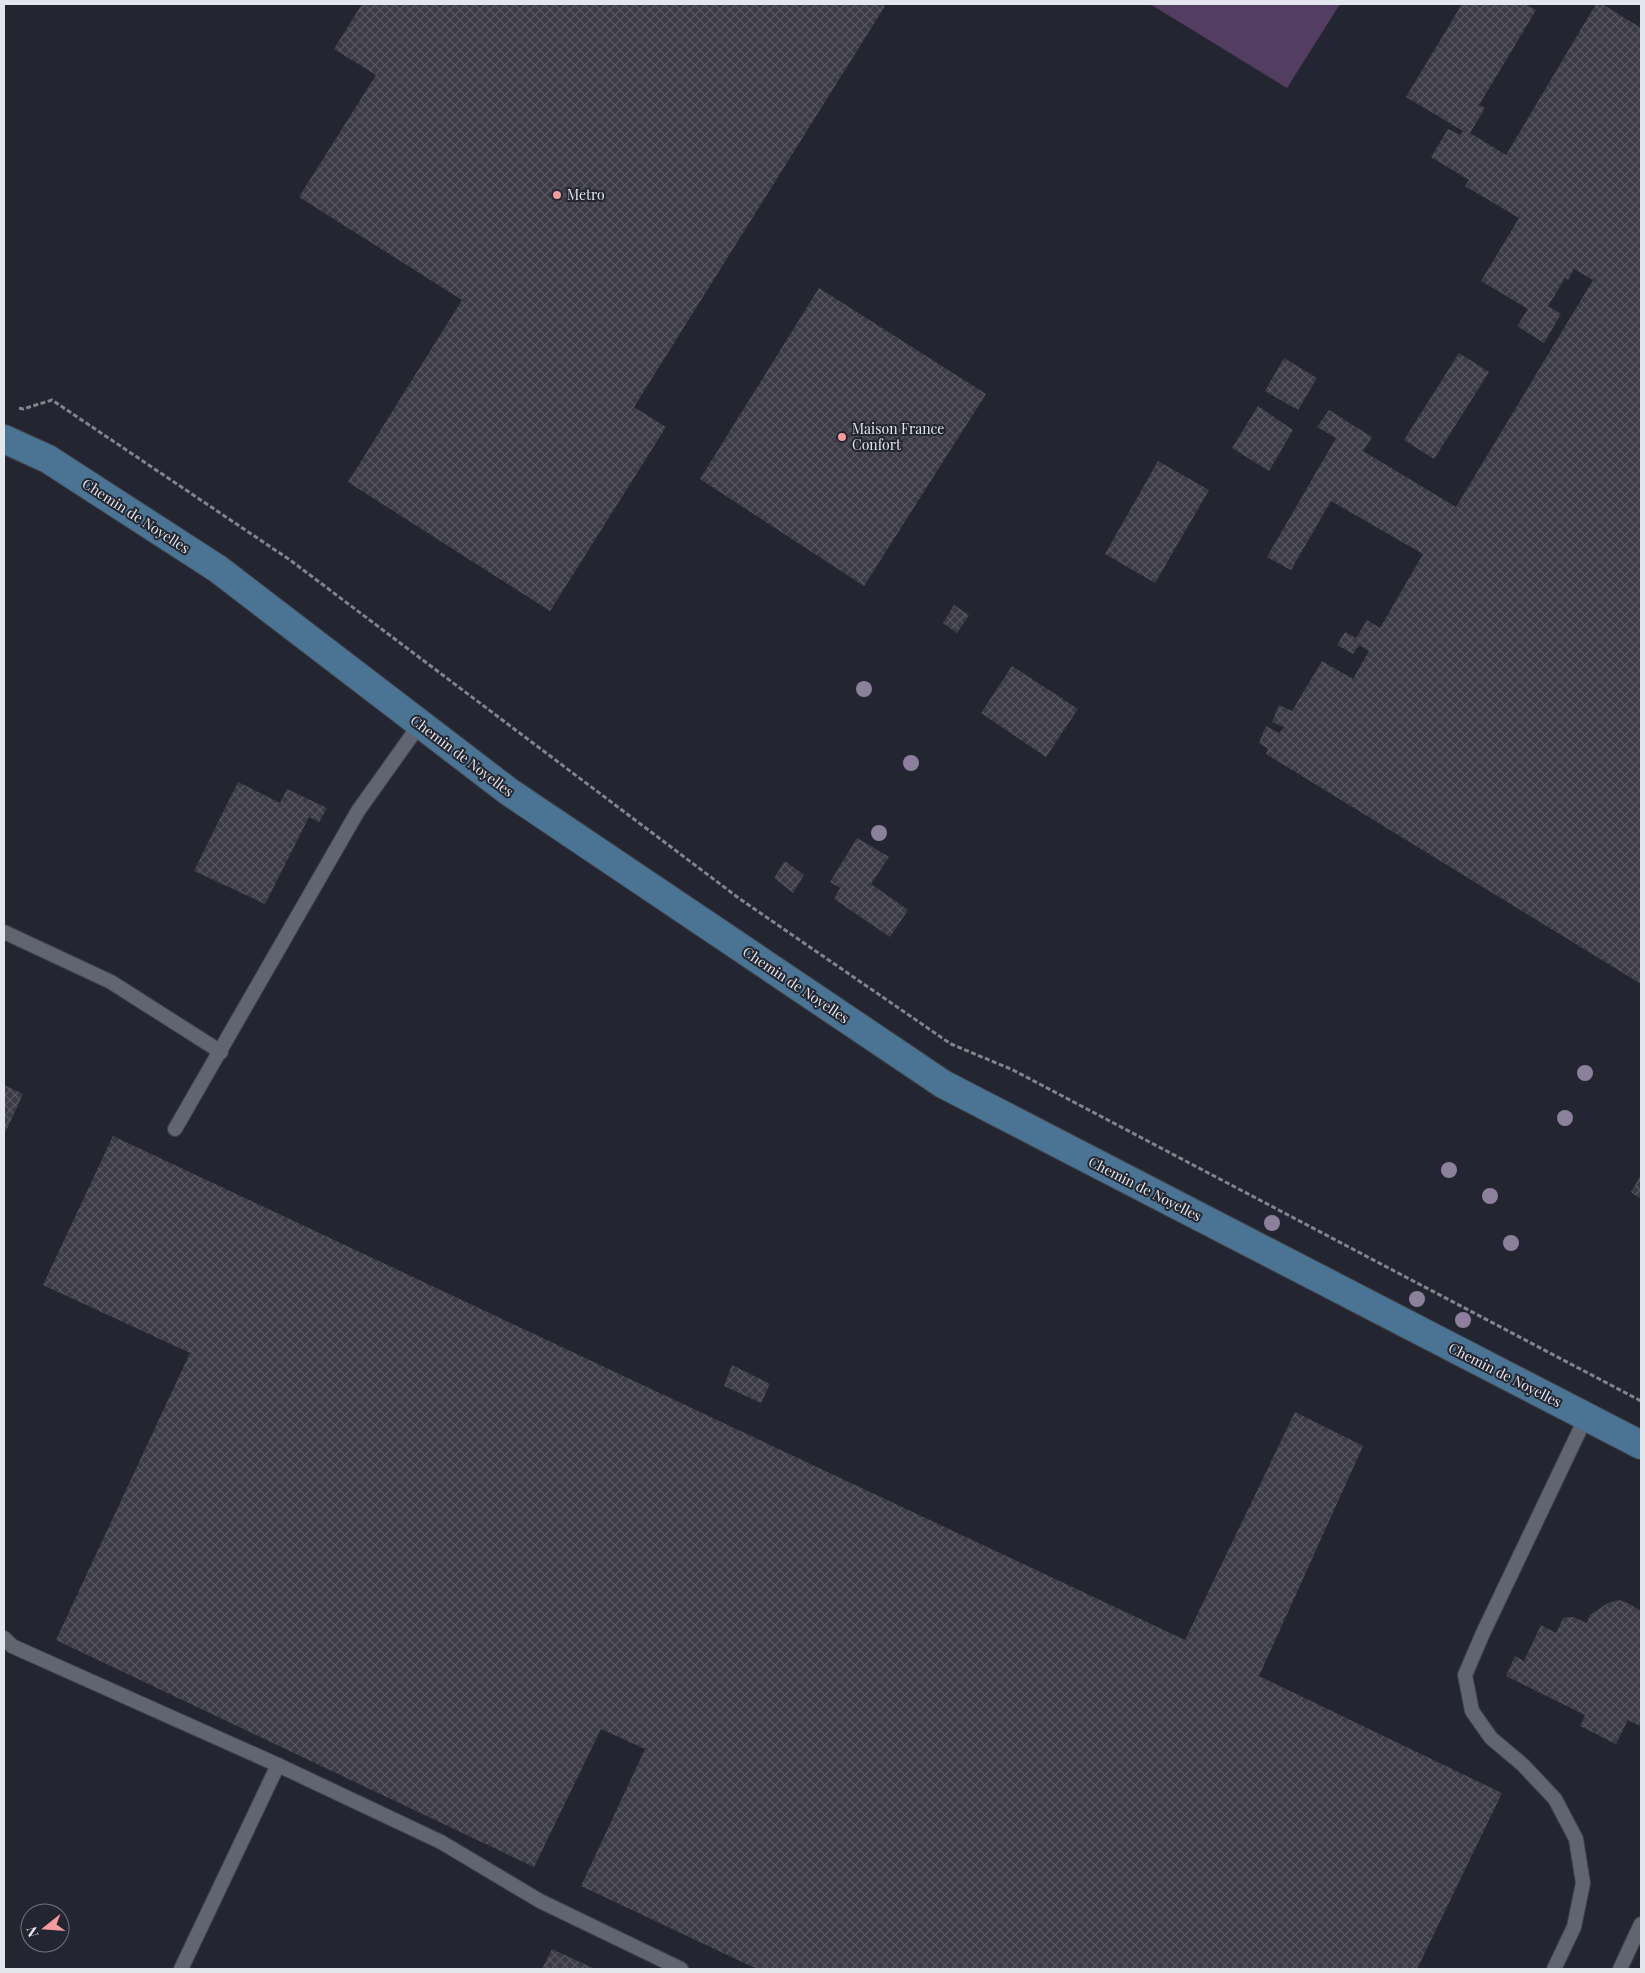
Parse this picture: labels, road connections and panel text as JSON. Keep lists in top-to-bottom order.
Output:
{
  "streets": {
    "street": ["Chemin de Noyelles"]
  },
  "places": ["Metro", "Maison France Confort"],
  "north": "left"
}
